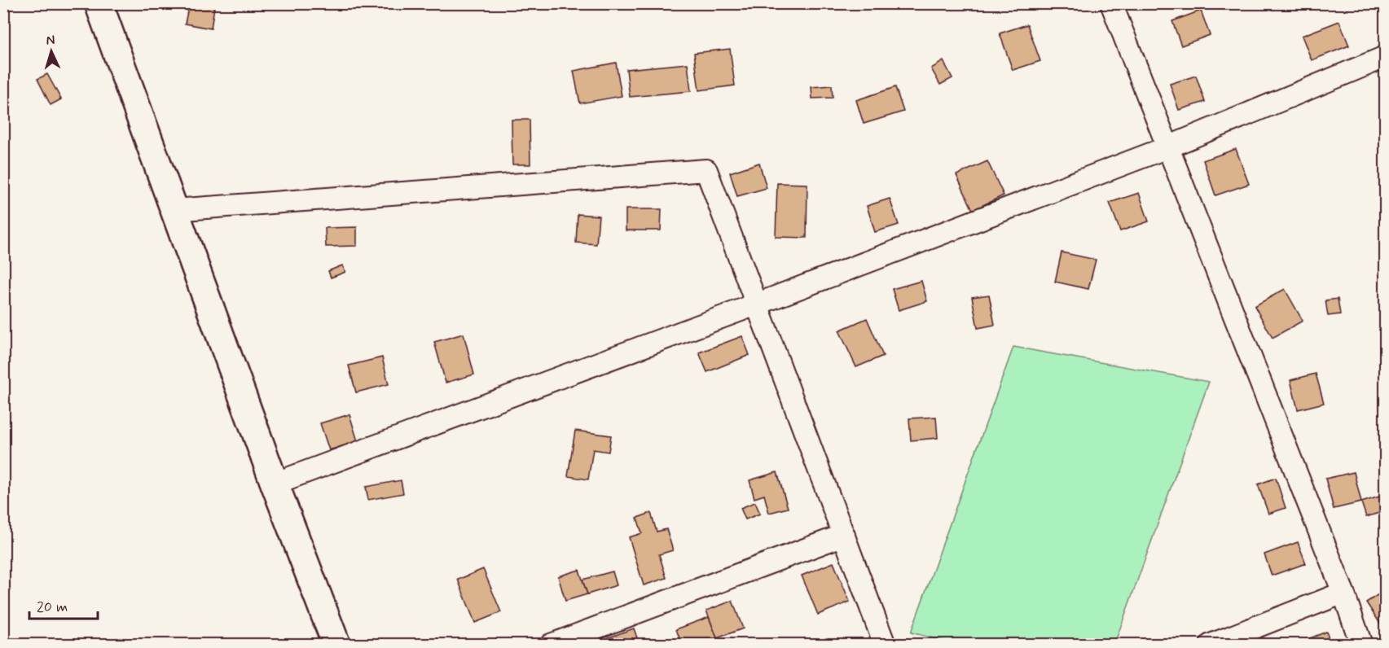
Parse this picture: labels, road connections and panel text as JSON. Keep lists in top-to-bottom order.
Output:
{
  "scale_bar": "20 m",
  "north": "top"
}
